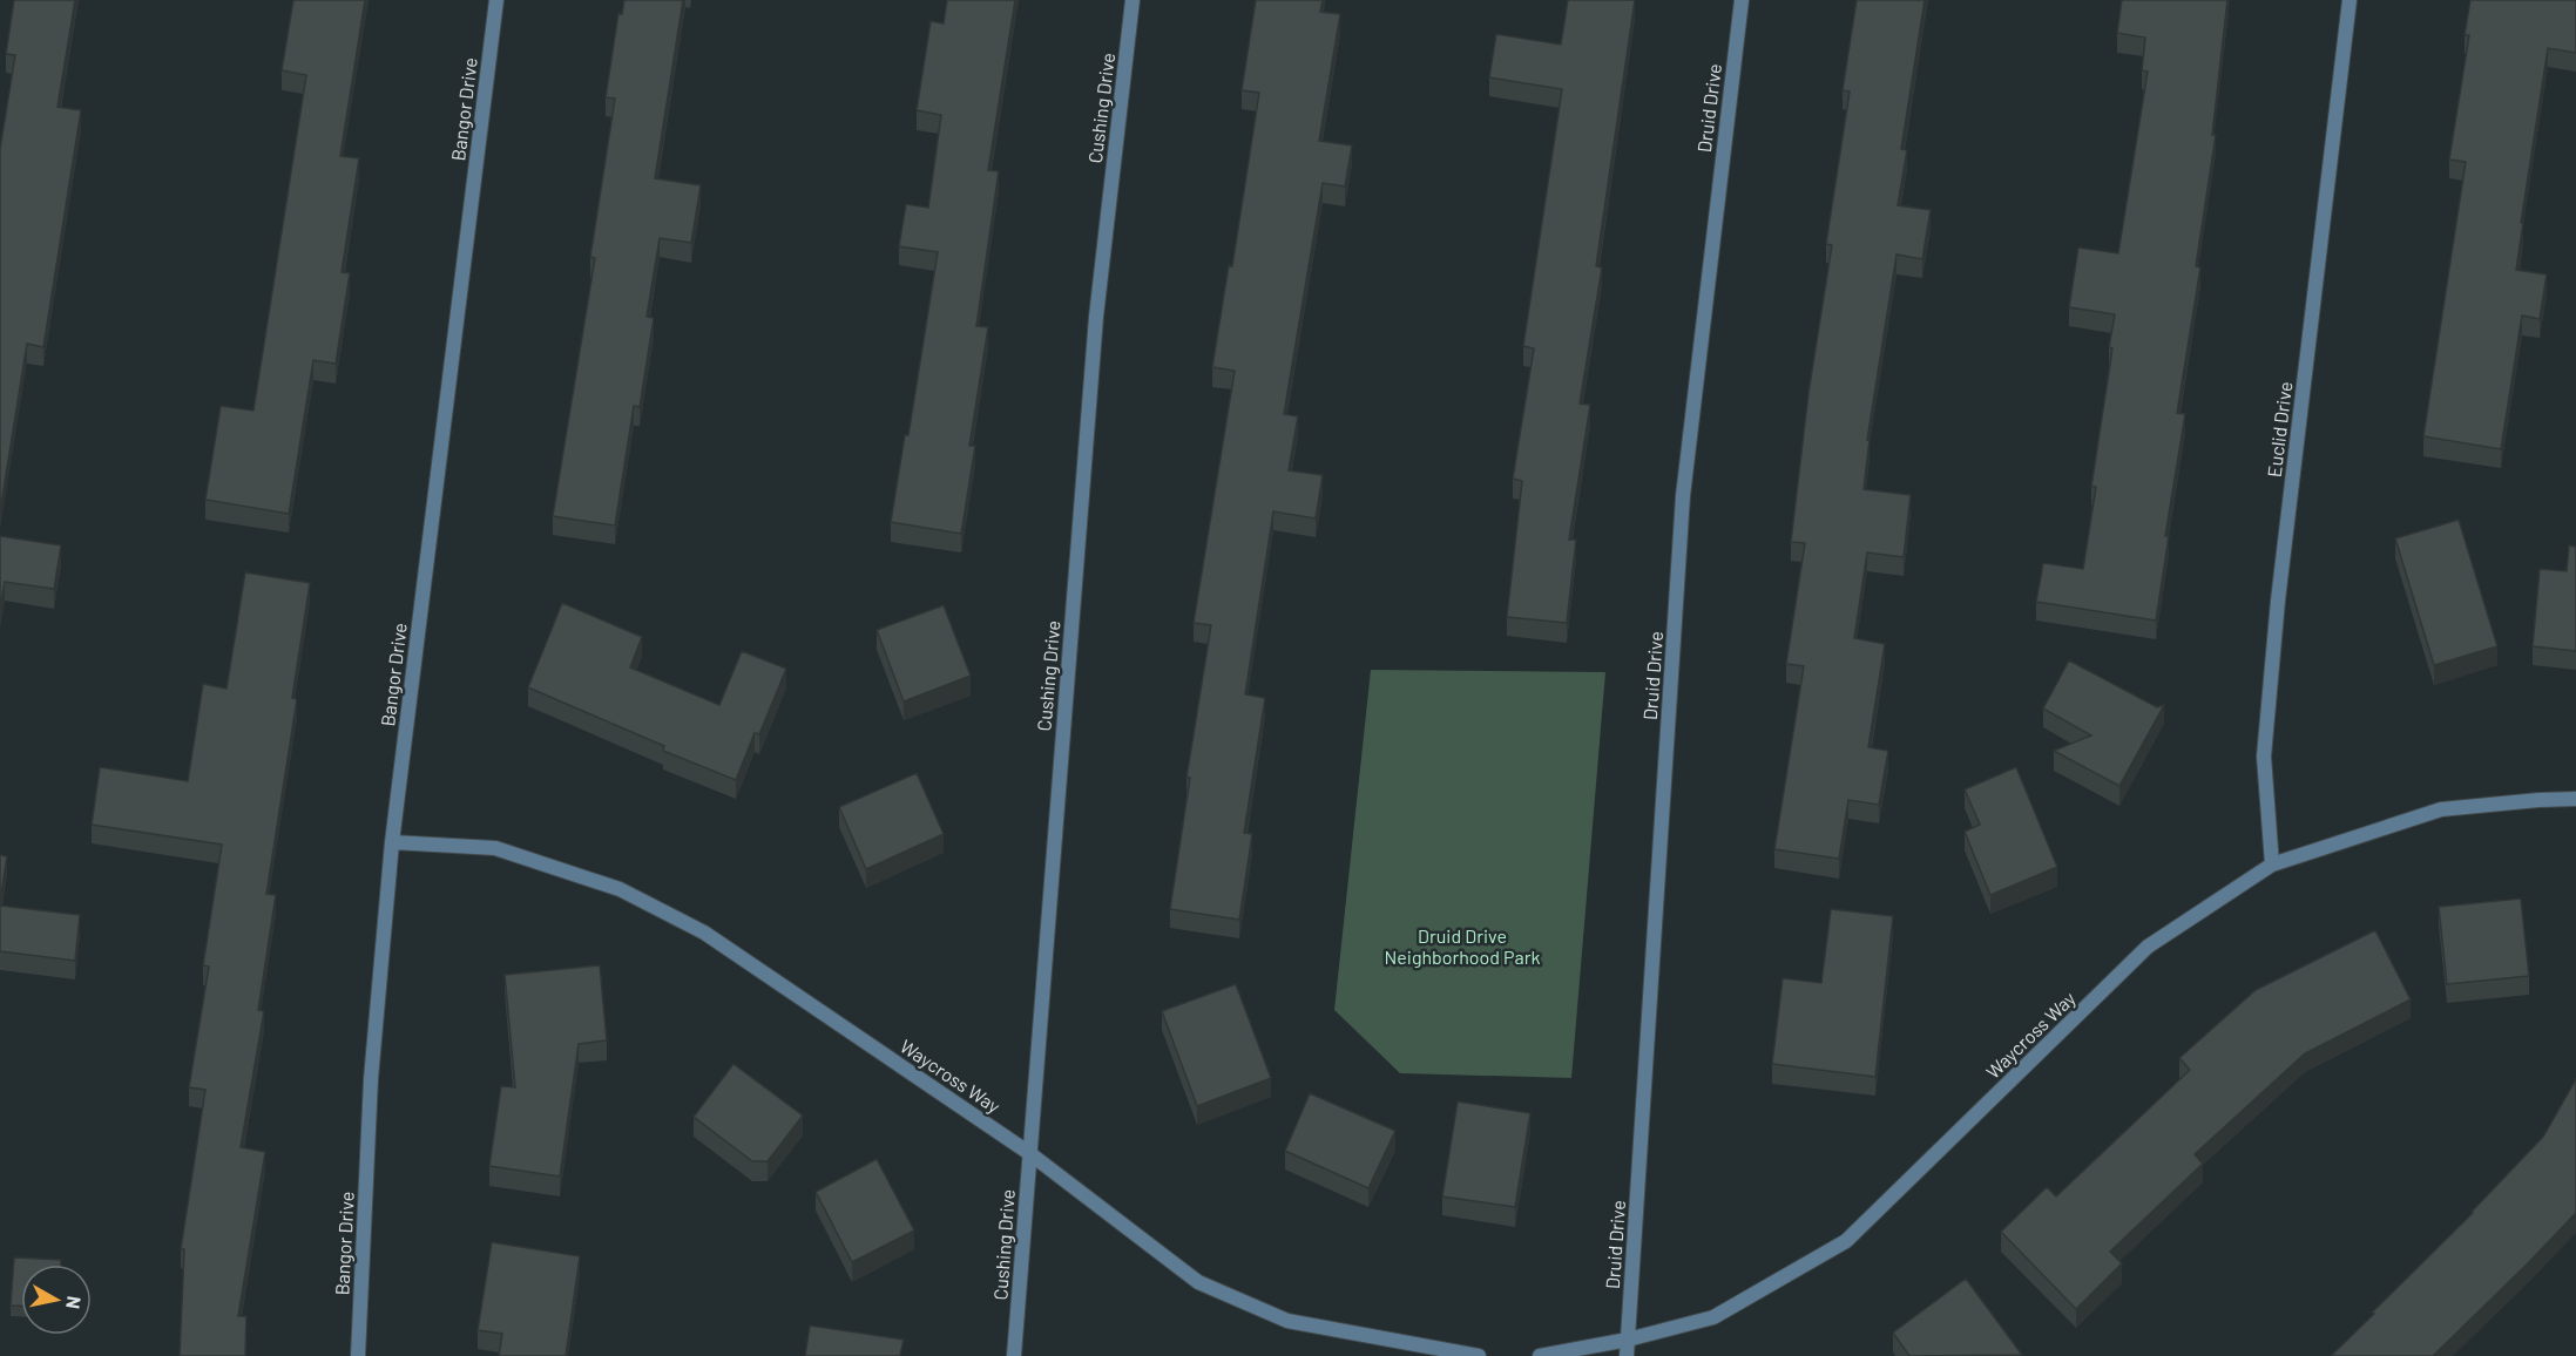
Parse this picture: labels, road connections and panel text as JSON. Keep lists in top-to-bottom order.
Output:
{
  "streets": {
    "street": [
      "Cushing Drive",
      "Druid Drive",
      "Bangor Drive",
      "Euclid Drive",
      "Waycross Way"
    ]
  },
  "crossings": [
    ["Cushing Drive", "Waycross Way"],
    ["Druid Drive", "Waycross Way"],
    ["Bangor Drive", "Waycross Way"],
    ["Euclid Drive", "Waycross Way"]
  ],
  "parks": ["Druid Drive Neighborhood Park"],
  "north": "right"
}
